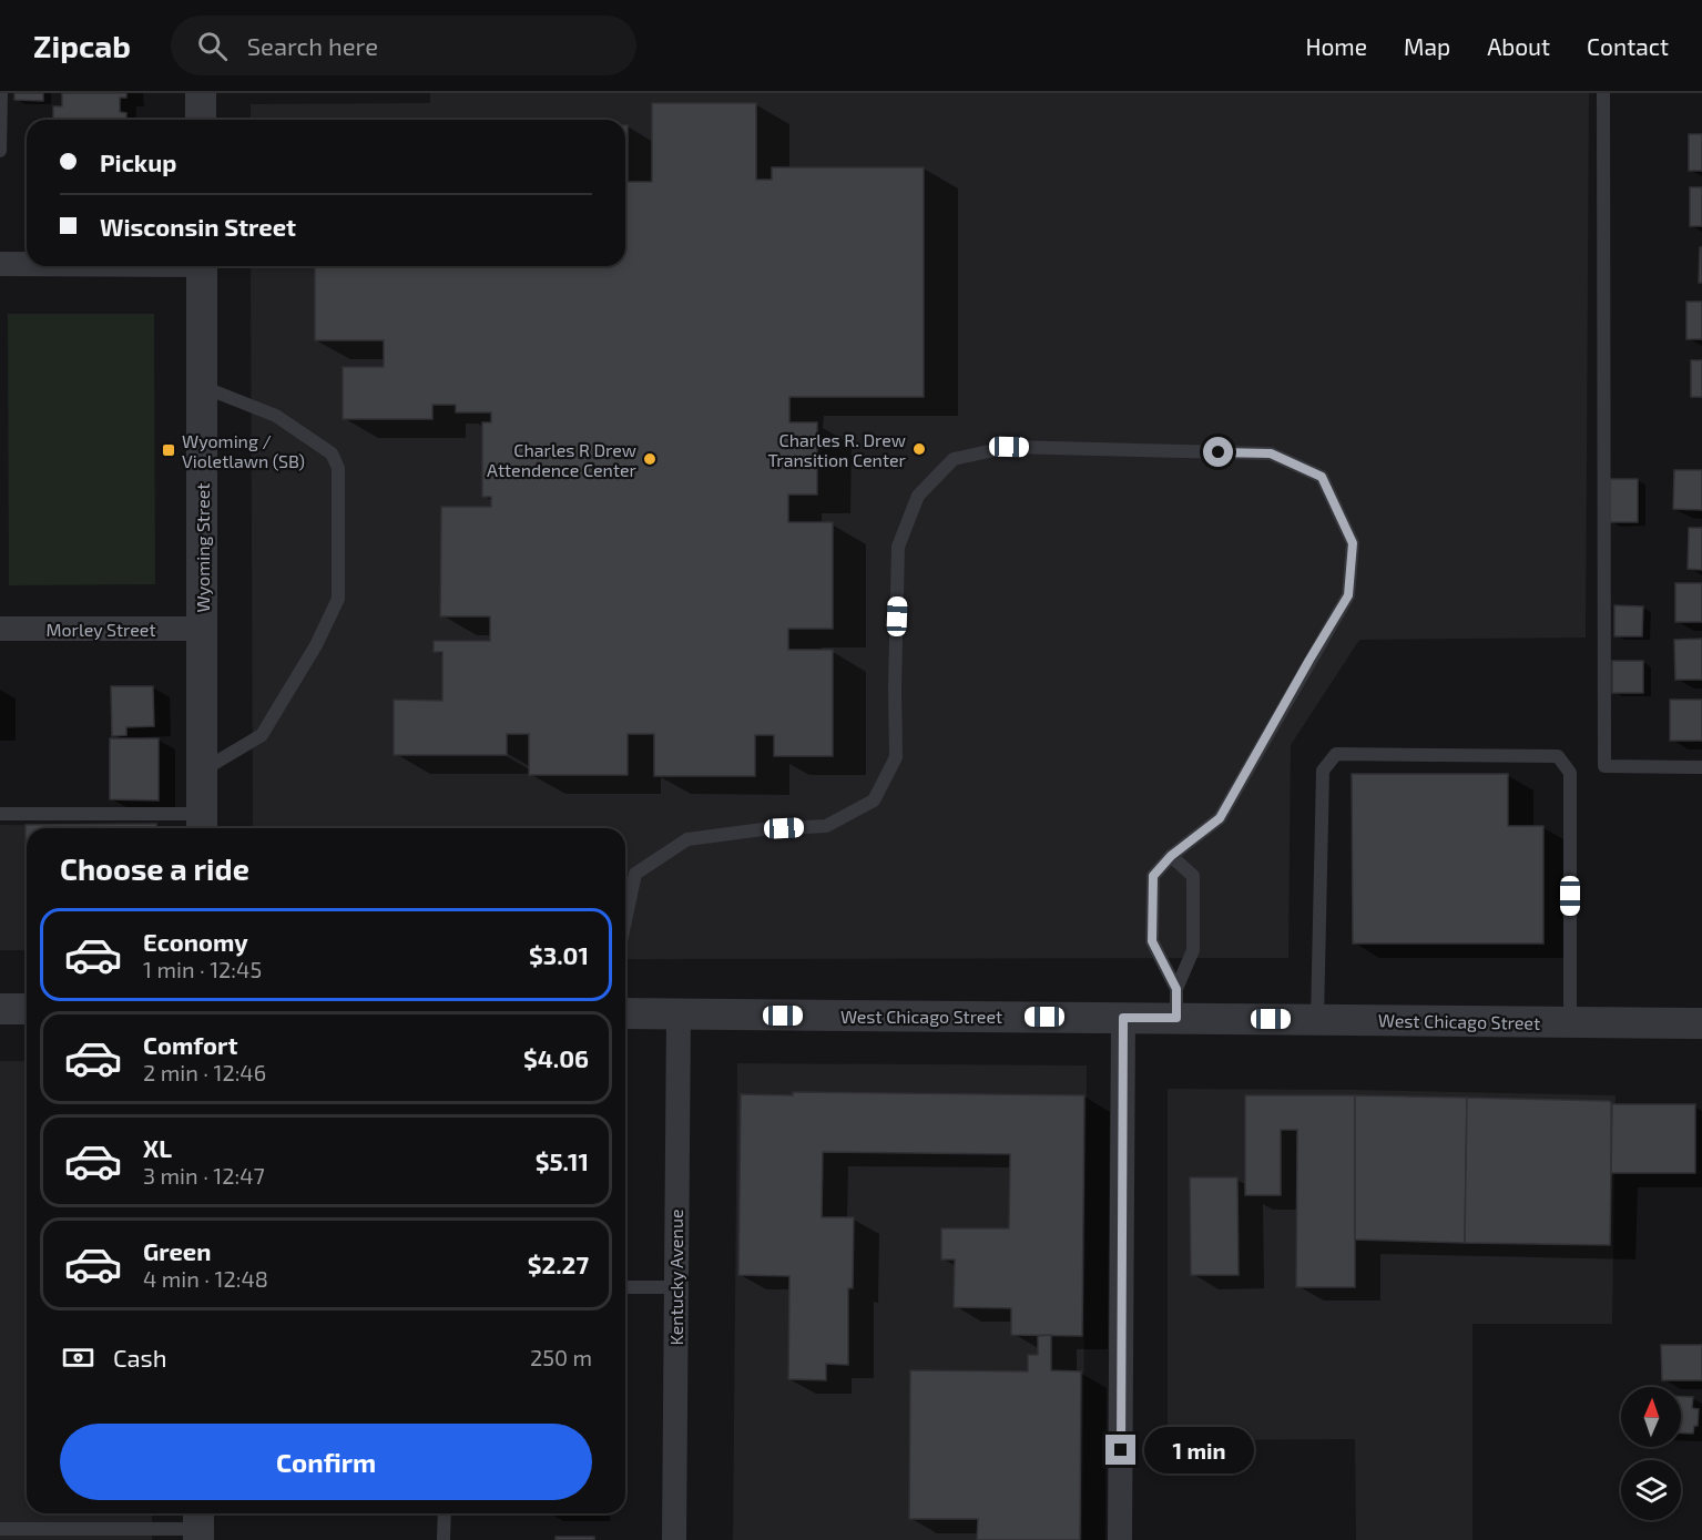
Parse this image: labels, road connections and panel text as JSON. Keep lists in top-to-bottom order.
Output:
{
  "streets": {
    "street": [
      "Wyoming Street",
      "Morley Street",
      "West Chicago Street",
      "Kentucky Avenue"
    ]
  },
  "crossings": [
    ["Wyoming Street", "Morley Street"],
    ["West Chicago Street", "Kentucky Avenue"]
  ],
  "places": {
    "other": ["Charles R. Drew Transition Center", "Charles R Drew Attendence Center"],
    "transit": ["Wyoming / Violetlawn (SB)"]
  },
  "north": "top",
  "page": {
    "header": "Zipcab",
    "search": "Search here",
    "nav": [
      "Home",
      "Map",
      "About",
      "Contact"
    ],
    "banner": ["Pickup", "Wisconsin Street"],
    "heading": "Choose a ride",
    "list": [
      {
        "name": "Economy",
        "note": "1 min · 12:45",
        "value": "$3.01"
      },
      {
        "name": "Comfort",
        "note": "2 min · 12:46",
        "value": "$4.06"
      },
      {
        "name": "XL",
        "note": "3 min · 12:47",
        "value": "$5.11"
      },
      {
        "name": "Green",
        "note": "4 min · 12:48",
        "value": "$2.27"
      }
    ],
    "pay": ["Cash", "250 m"],
    "buttons": "Confirm",
    "bubble": "1 min"
  }
}
